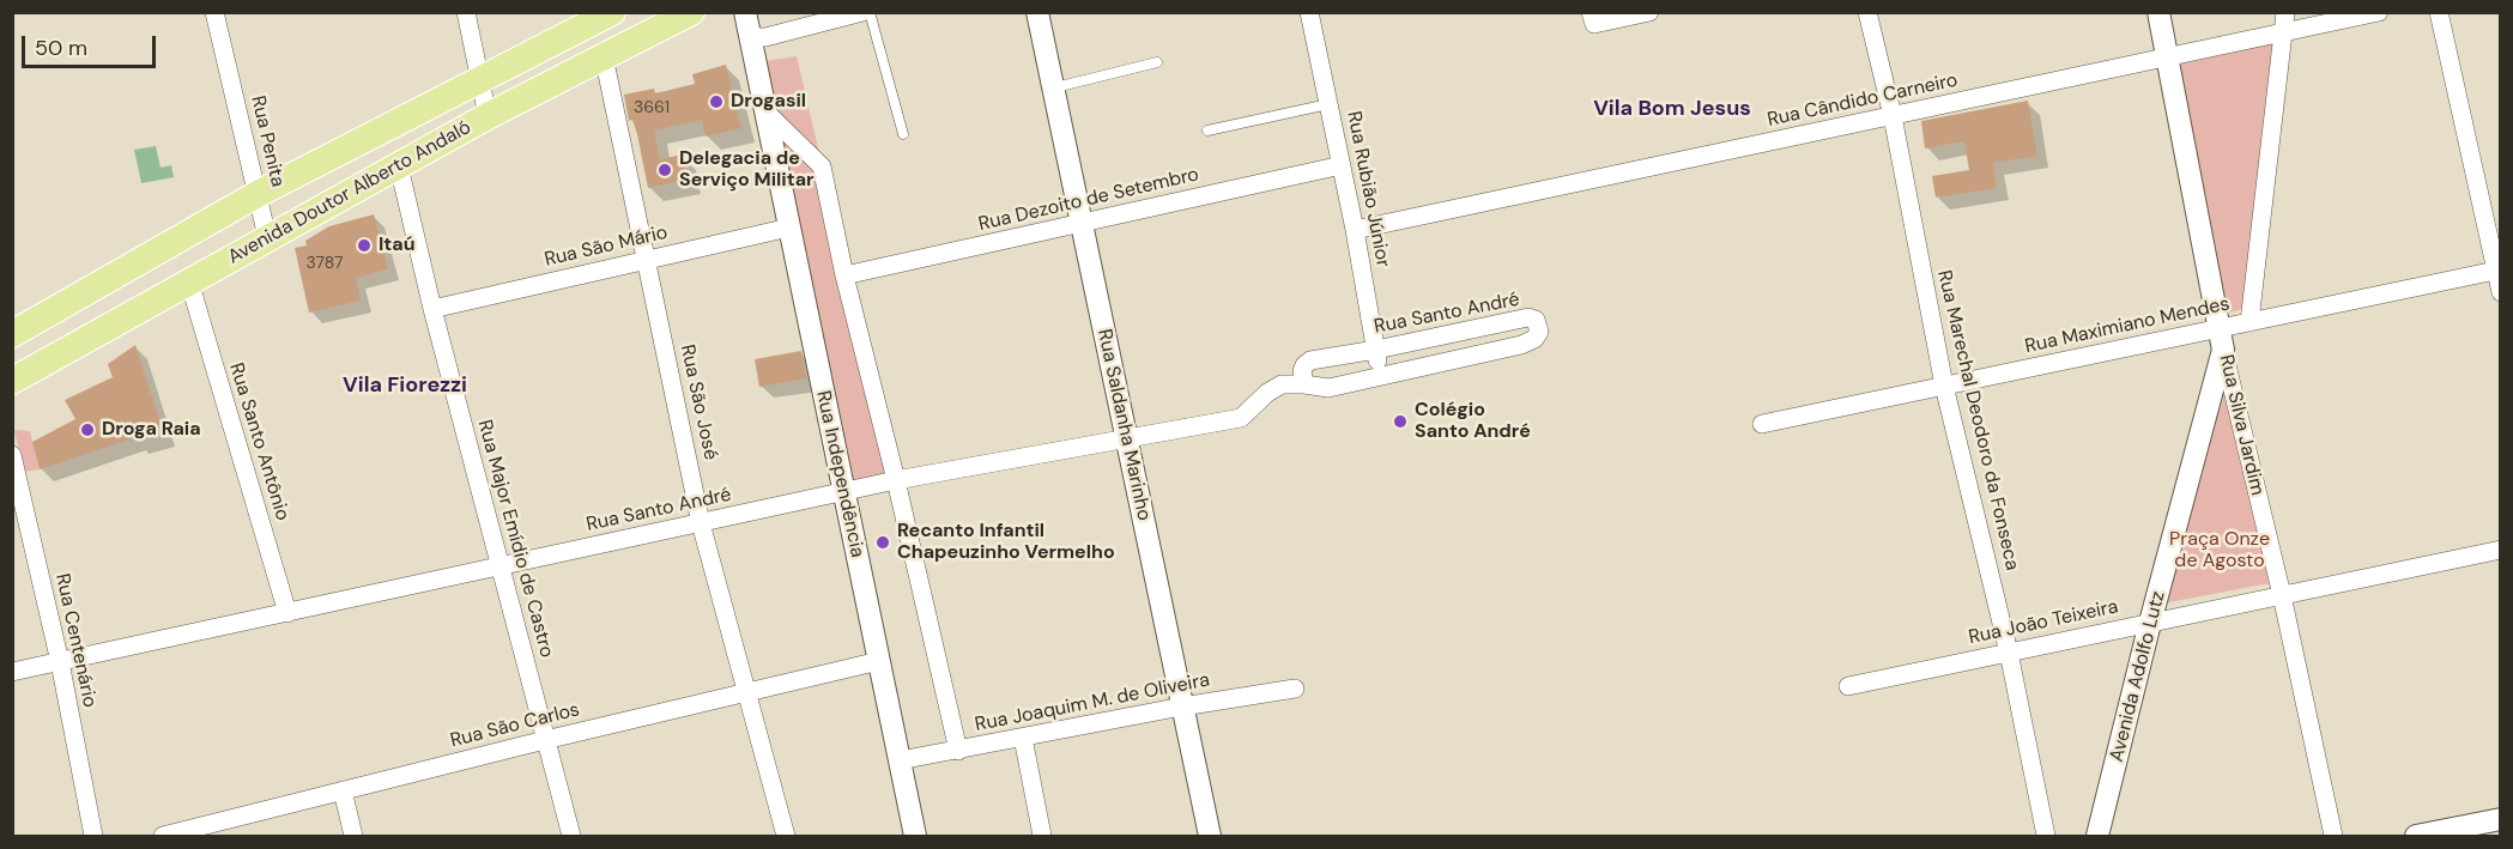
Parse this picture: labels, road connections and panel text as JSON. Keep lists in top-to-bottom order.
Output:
{
  "streets": {
    "main road": ["Avenida Doutor Alberto Andaló"],
    "street": [
      "Rua Cândido Carneiro",
      "Rua Penita",
      "Rua Rubião Júnior",
      "Rua Dezoito de Setembro",
      "Rua São Mário",
      "Rua Santo André",
      "Rua Maximiano Mendes",
      "Rua São José",
      "Rua Marechal Deodoro da Fonseca",
      "Rua Saldanha Marinho",
      "Rua Silva Jardim",
      "Rua Santo Antônio",
      "Rua Independência",
      "Rua Major Emídio de Castro",
      "Rua João Teixeira",
      "Rua Centenário",
      "Avenida Adolfo Lutz",
      "Rua Joaquim M. de Oliveira",
      "Rua São Carlos"
    ]
  },
  "crossings": [
    ["Rua Cândido Carneiro", "Rua Rubião Júnior"],
    ["Rua Cândido Carneiro", "Rua Marechal Deodoro da Fonseca"],
    ["Rua Cândido Carneiro", "Rua Silva Jardim"],
    ["Rua Penita", "Avenida Doutor Alberto Andaló"],
    ["Rua Rubião Júnior", "Rua Dezoito de Setembro"],
    ["Rua Rubião Júnior", "Rua Santo André"],
    ["Avenida Doutor Alberto Andaló", "Rua São José"],
    ["Avenida Doutor Alberto Andaló", "Rua Santo Antônio"],
    ["Avenida Doutor Alberto Andaló", "Rua Major Emídio de Castro"],
    ["Rua Dezoito de Setembro", "Rua Saldanha Marinho"],
    ["Rua São Mário", "Rua São José"],
    ["Rua São Mário", "Rua Independência"],
    ["Rua São Mário", "Rua Major Emídio de Castro"],
    ["Rua Santo André", "Rua São José"],
    ["Rua Santo André", "Rua Saldanha Marinho"],
    ["Rua Santo André", "Rua Santo Antônio"],
    ["Rua Santo André", "Rua Independência"],
    ["Rua Santo André", "Rua Major Emídio de Castro"],
    ["Rua Santo André", "Rua Centenário"],
    ["Rua Maximiano Mendes", "Rua Marechal Deodoro da Fonseca"],
    ["Rua Maximiano Mendes", "Rua Silva Jardim"],
    ["Rua Maximiano Mendes", "Avenida Adolfo Lutz"],
    ["Rua São José", "Rua São Carlos"],
    ["Rua Marechal Deodoro da Fonseca", "Rua João Teixeira"],
    ["Rua Saldanha Marinho", "Rua Joaquim M. de Oliveira"],
    ["Rua Silva Jardim", "Rua João Teixeira"],
    ["Rua Silva Jardim", "Avenida Adolfo Lutz"],
    ["Rua Independência", "Rua Joaquim M. de Oliveira"],
    ["Rua Independência", "Rua São Carlos"],
    ["Rua Major Emídio de Castro", "Rua São Carlos"],
    ["Rua João Teixeira", "Avenida Adolfo Lutz"]
  ],
  "districts": ["Vila Bom Jesus", "Vila Fiorezzi"],
  "parks": ["Praça Onze de Agosto"],
  "places": [
    "Drogasil",
    "Delegacia de Serviço Militar",
    "Itaú",
    "Colégio Santo André",
    "Droga Raia",
    "Recanto Infantil Chapeuzinho Vermelho"
  ],
  "house_numbers": ["3661", "3787"],
  "scale_bar": "50 m"
}
